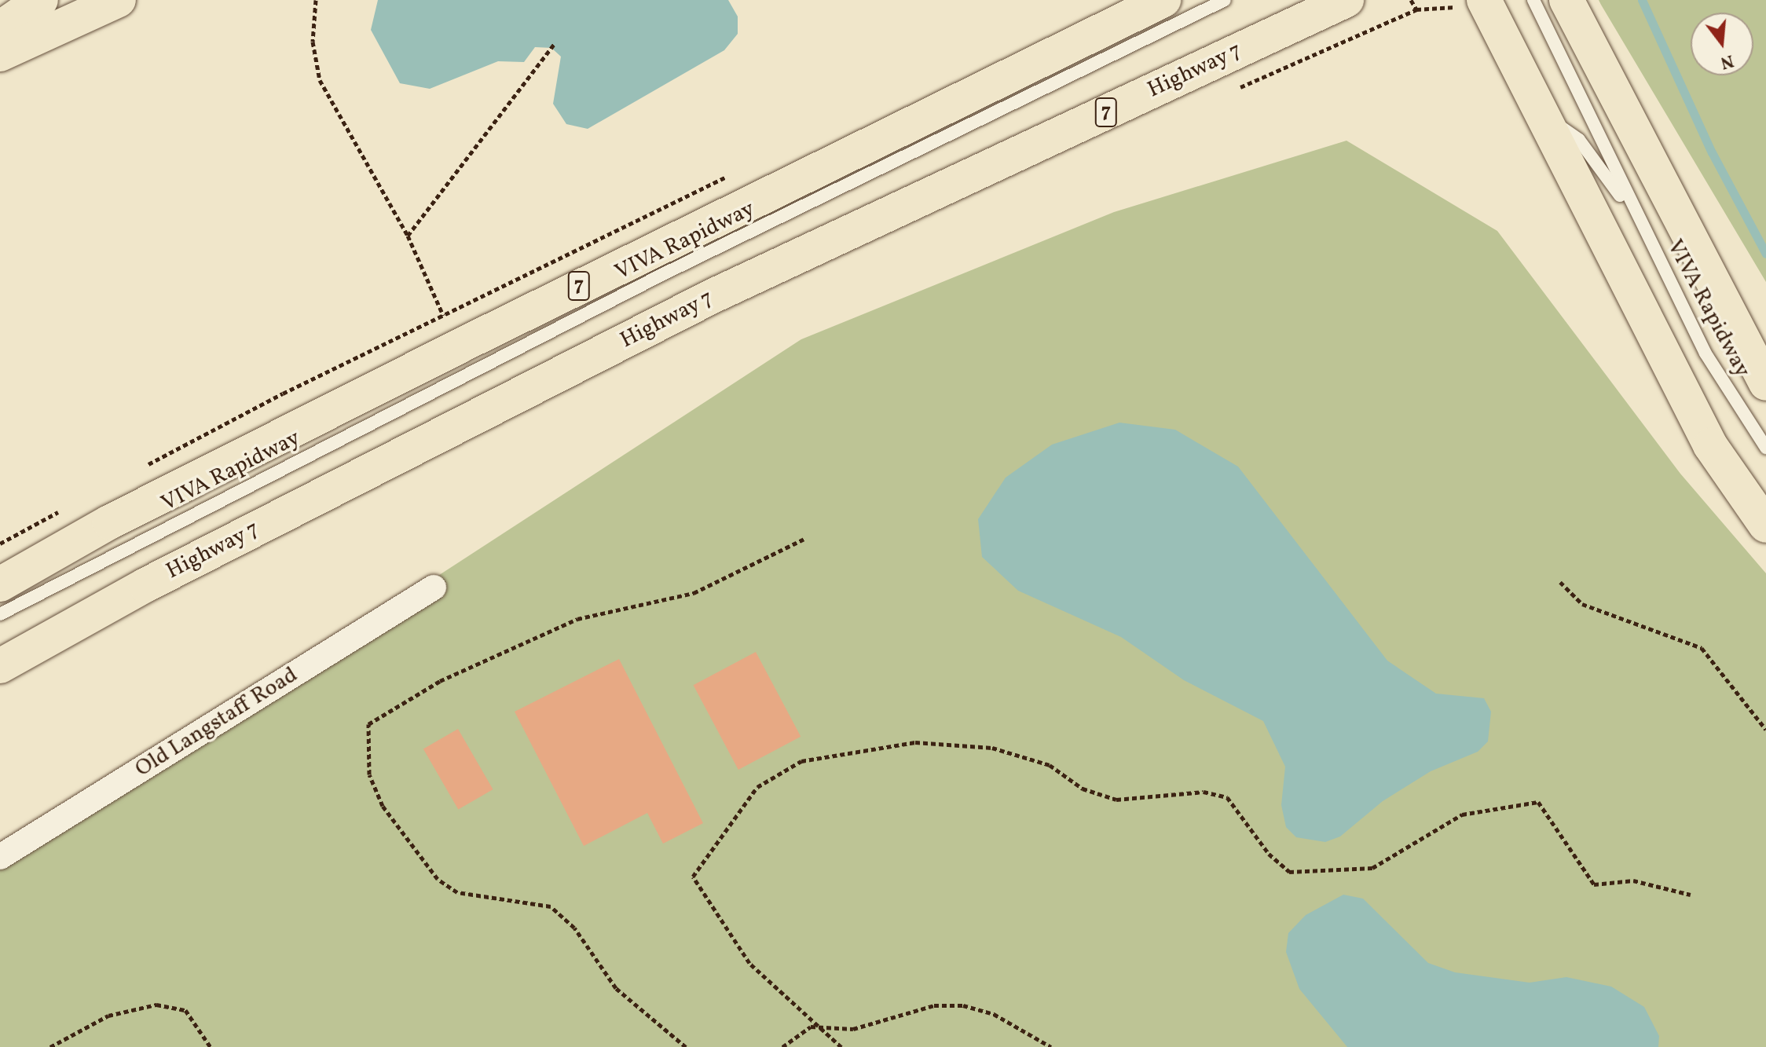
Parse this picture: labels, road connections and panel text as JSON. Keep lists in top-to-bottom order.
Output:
{
  "streets": {
    "main road": ["Highway 7", "7"],
    "street": ["Old Langstaff Road"],
    "lane": ["VIVA Rapidway"]
  },
  "north": "bottom"
}
